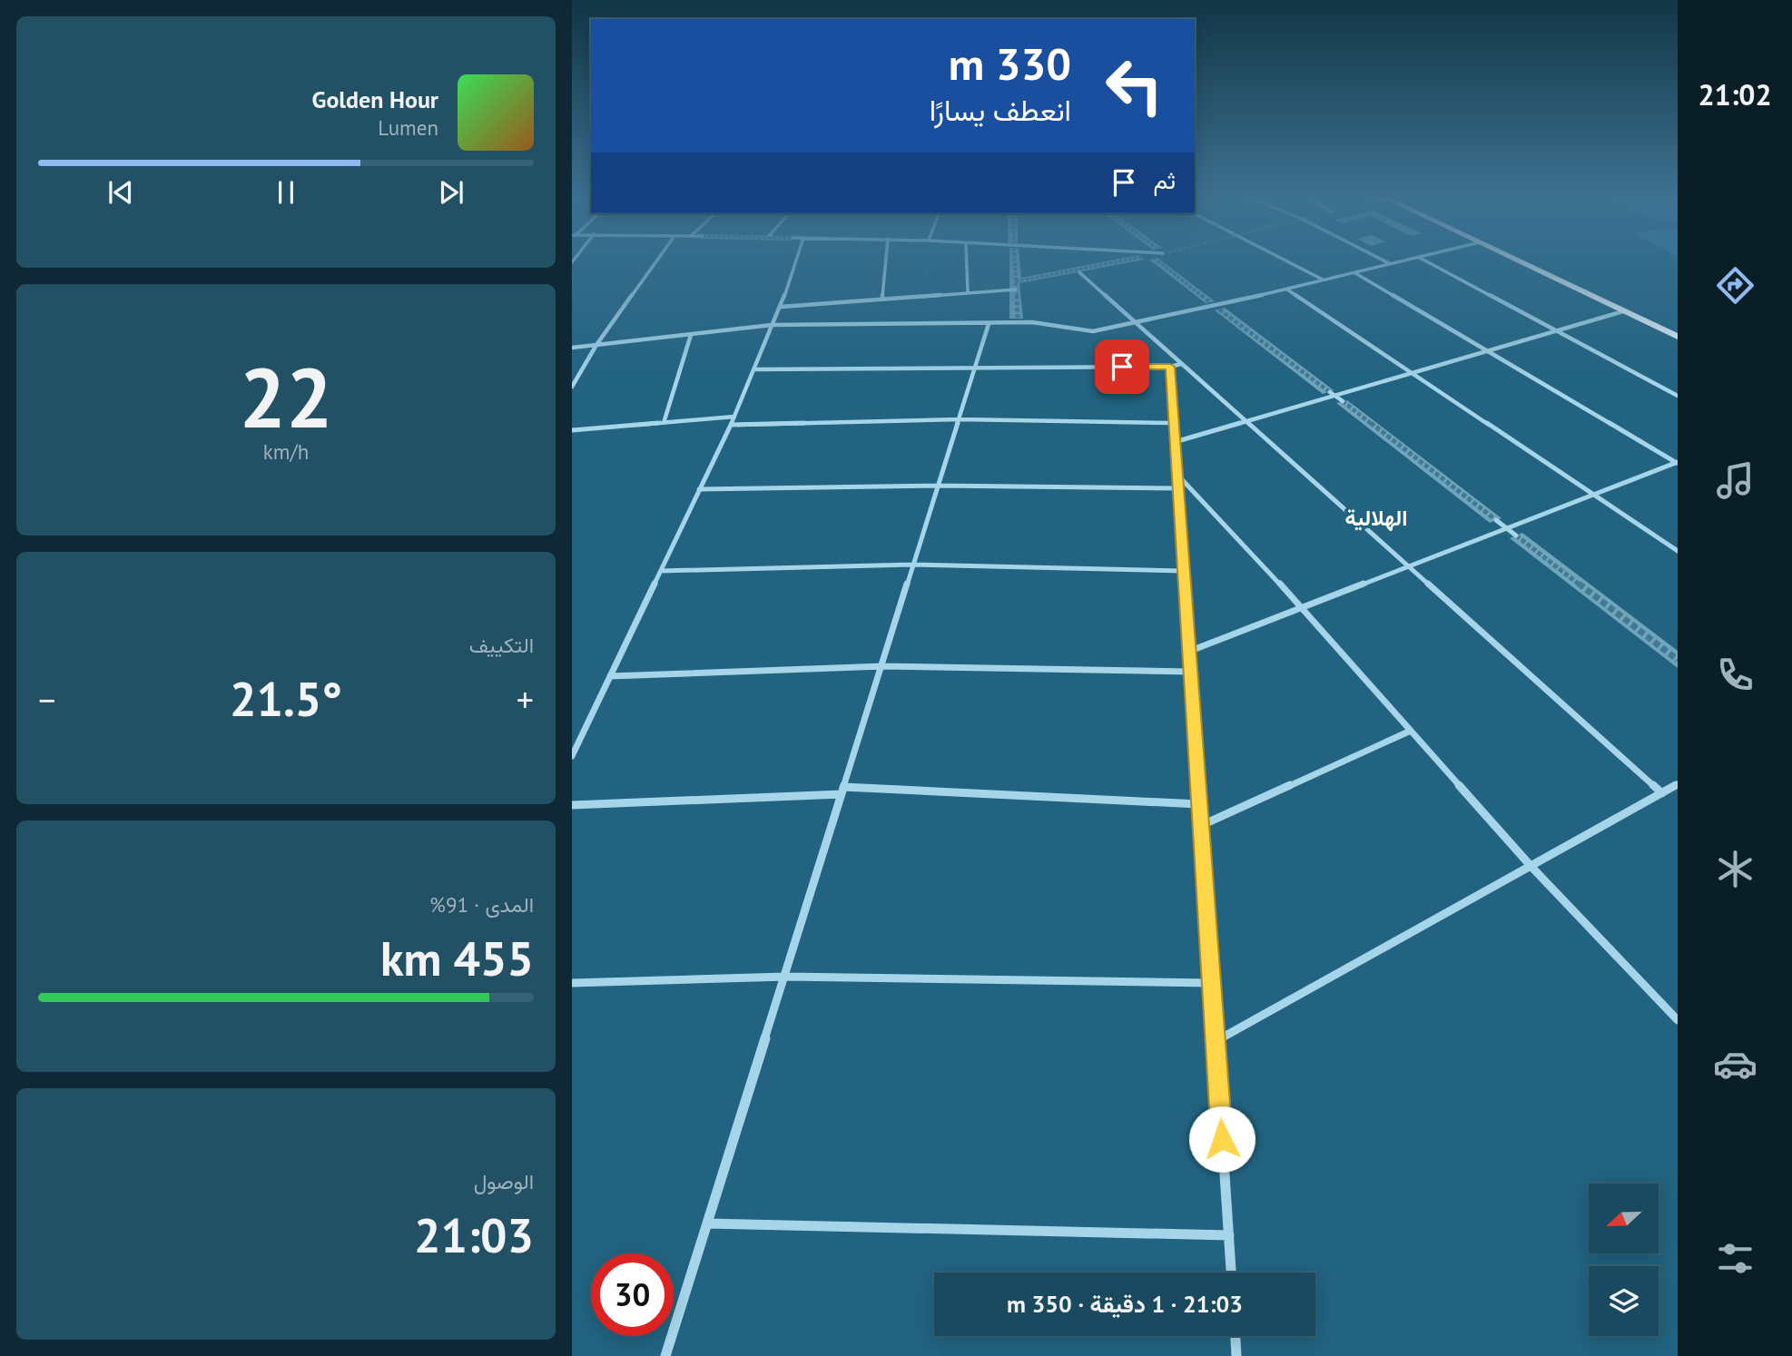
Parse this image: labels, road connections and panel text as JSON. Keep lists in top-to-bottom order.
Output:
{
  "districts": ["الهلالية"],
  "north": "left",
  "page": {
    "tabs": "21:02",
    "turn": ["330 m", "انعطف يسارًا"],
    "song": ["Golden Hour", "Lumen"],
    "then": "ثم",
    "tile": [
      ["22", "km/h"],
      "التكييف",
      ["المدى · 91%", "455 km"],
      ["الوصول", "21:03"]
    ],
    "heat": ["−", "21.5°", "+"],
    "limit": "30",
    "trip": "21:03 · 1 دقيقة · 350 m"
  }
}
